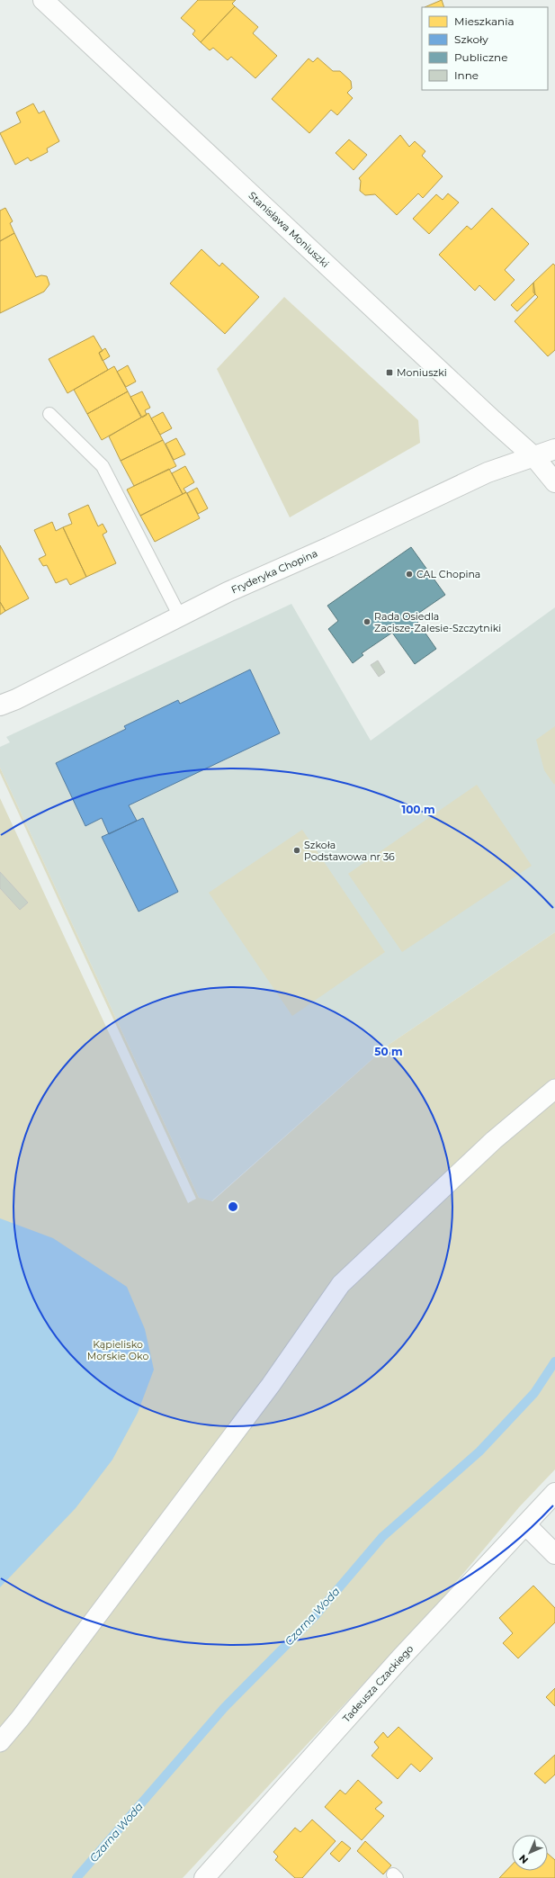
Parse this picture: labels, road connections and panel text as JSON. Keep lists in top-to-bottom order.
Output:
{
  "streets": {
    "street": ["Stanisława Moniuszki", "Fryderyka Chopina", "Tadeusza Czackiego"]
  },
  "crossings": [
    ["Stanisława Moniuszki", "Fryderyka Chopina"]
  ],
  "water": ["Czarna Woda"],
  "parks": ["Kąpielisko Morskie Oko"],
  "places": {
    "transit": ["Moniuszki"],
    "other": ["CAL Chopina", "Rada Osiedla Zacisze-Zalesie-Szczytniki", "Szkoła Podstawowa nr 36"]
  },
  "legend": [
    "Mieszkania",
    "Szkoły",
    "Publiczne",
    "Inne"
  ],
  "north": "bottom left",
  "rings": ["100 m", "50 m"]
}
